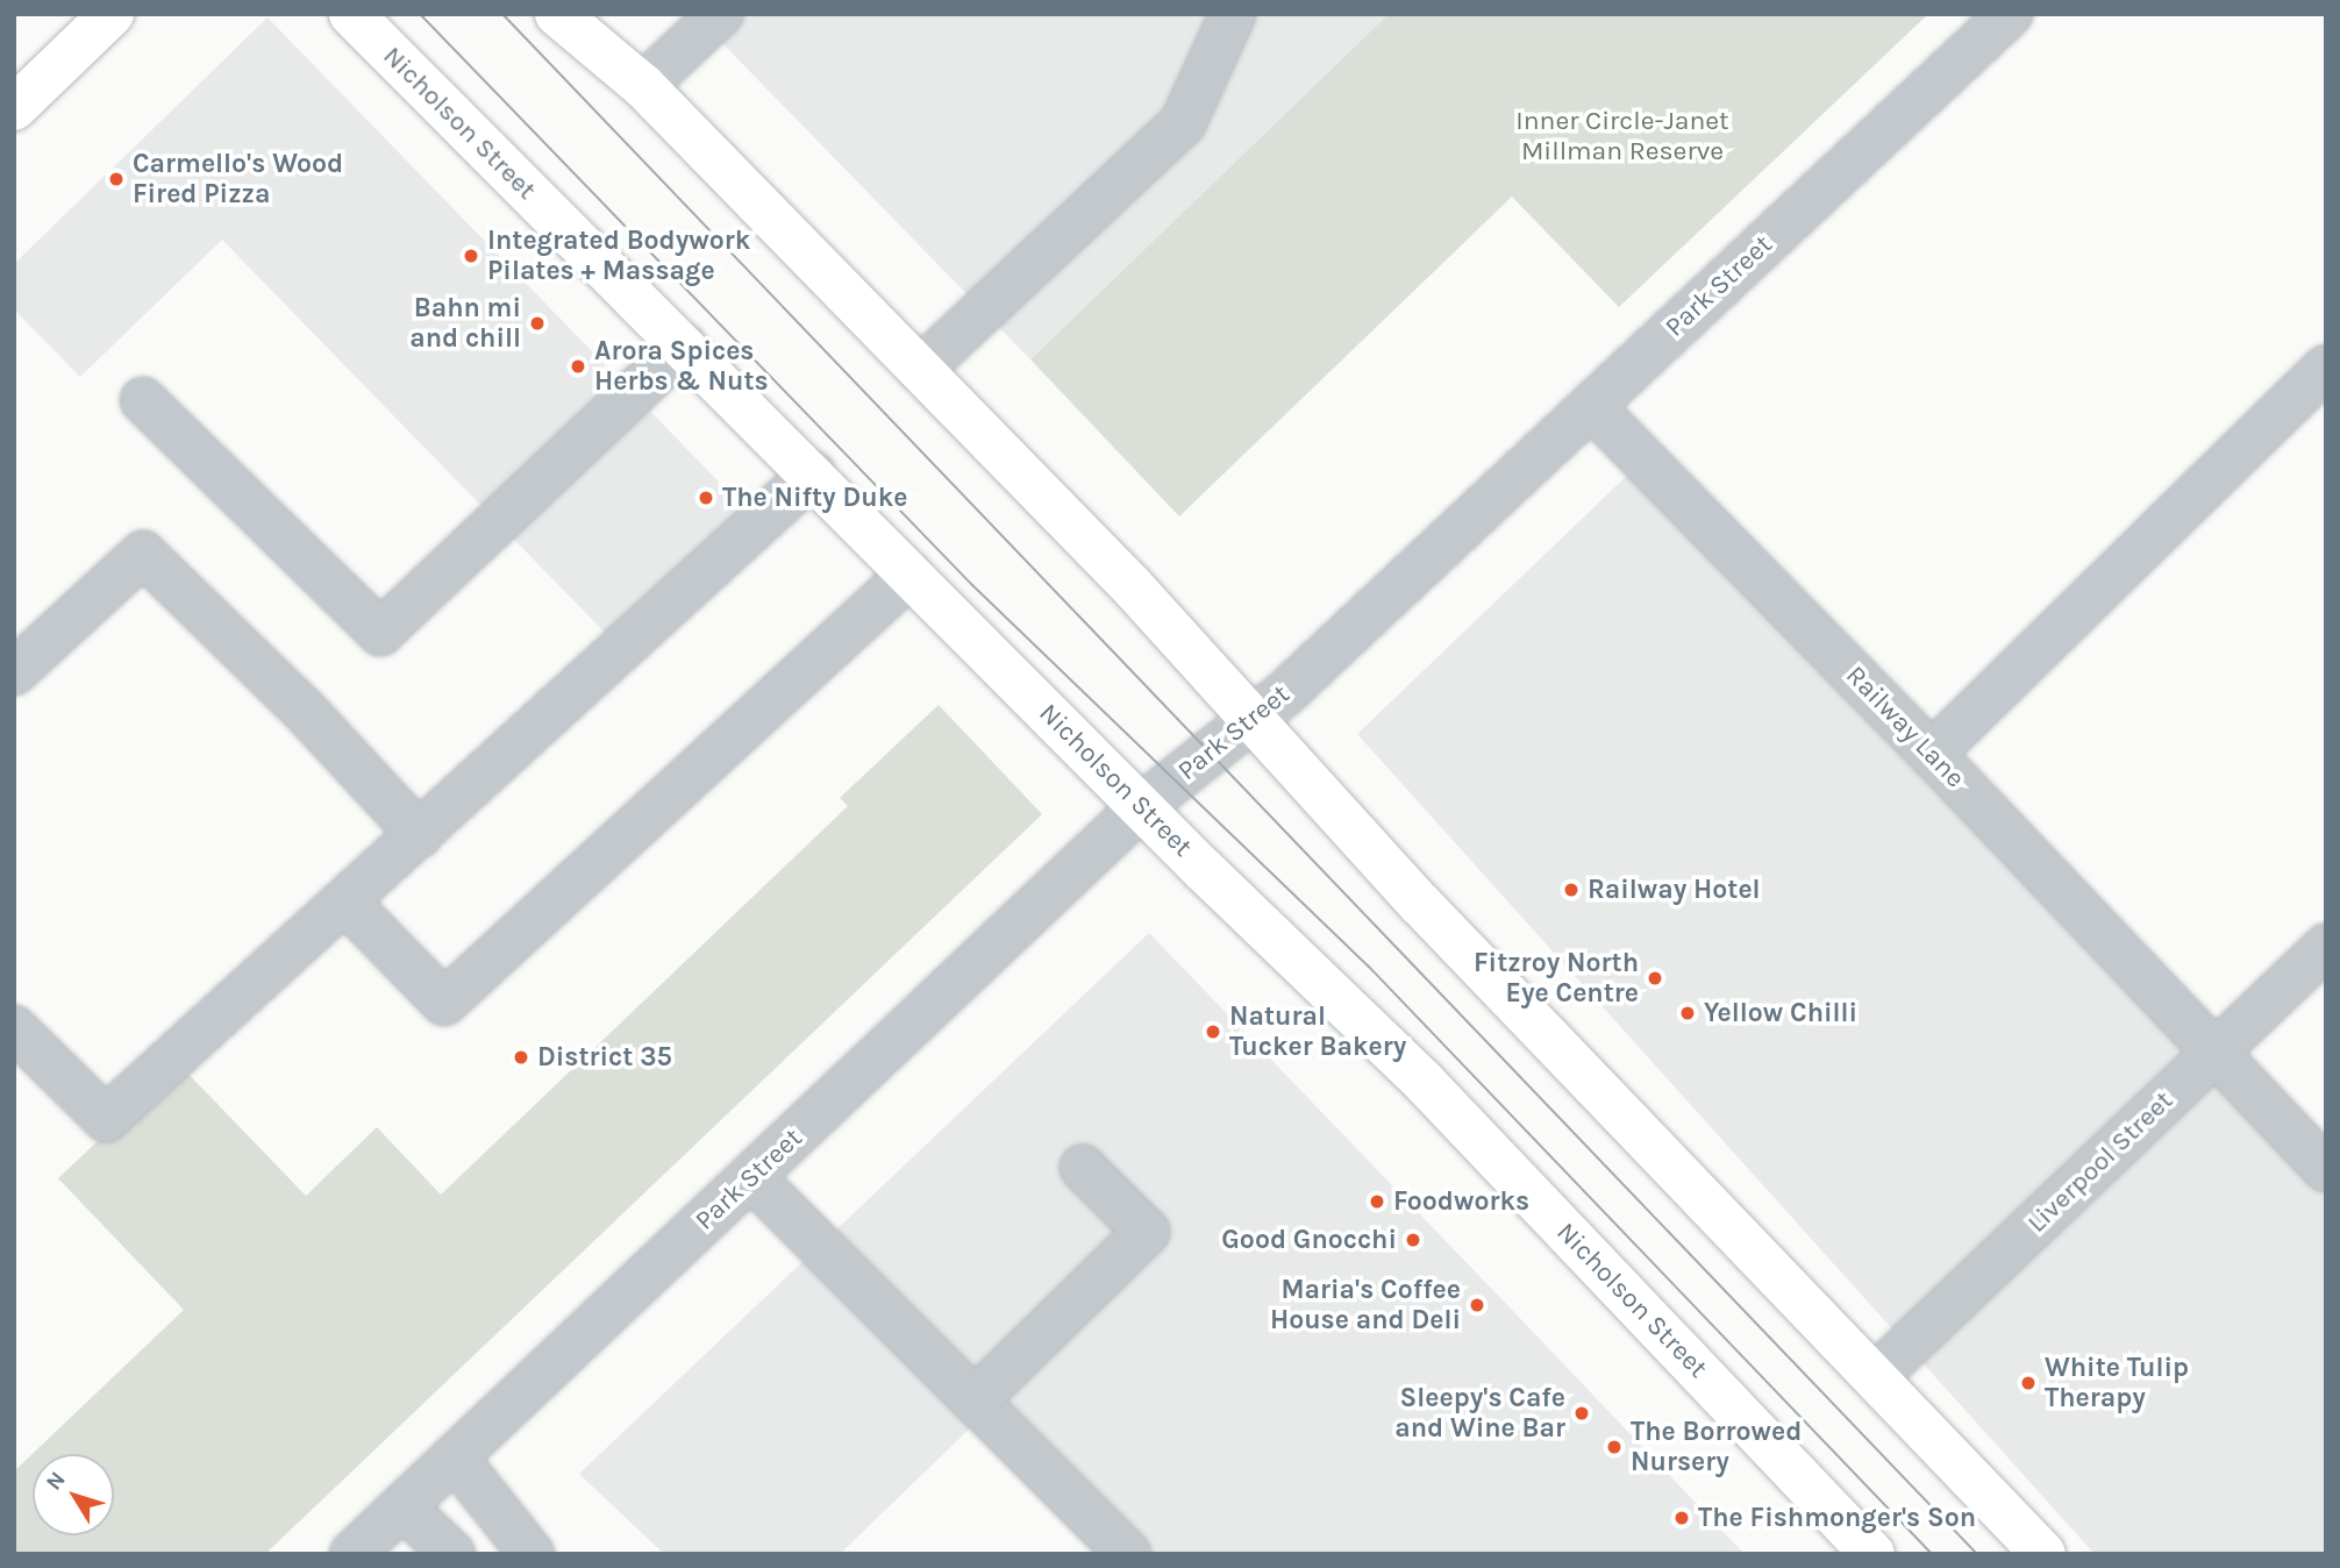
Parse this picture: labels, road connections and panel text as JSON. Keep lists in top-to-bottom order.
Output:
{
  "streets": {
    "main road": ["Nicholson Street"],
    "street": ["Park Street", "Railway Lane", "Liverpool Street"]
  },
  "crossings": [
    ["Nicholson Street", "Park Street"],
    ["Park Street", "Railway Lane"],
    ["Railway Lane", "Liverpool Street"]
  ],
  "parks": ["Inner Circle-Janet Millman Reserve"],
  "places": [
    "Carmello's Wood Fired Pizza",
    "Integrated Bodywork Pilates + Massage",
    "Bahn mi and chill",
    "Arora Spices Herbs & Nuts",
    "The Nifty Duke",
    "Railway Hotel",
    "Fitzroy North Eye Centre",
    "Yellow Chilli",
    "Natural Tucker Bakery",
    "District 35",
    "Foodworks",
    "Good Gnocchi",
    "Maria's Coffee House and Deli",
    "White Tulip Therapy",
    "Sleepy's Cafe and Wine Bar",
    "The Borrowed Nursery",
    "The Fishmonger's Son"
  ],
  "north": "top left"
}
